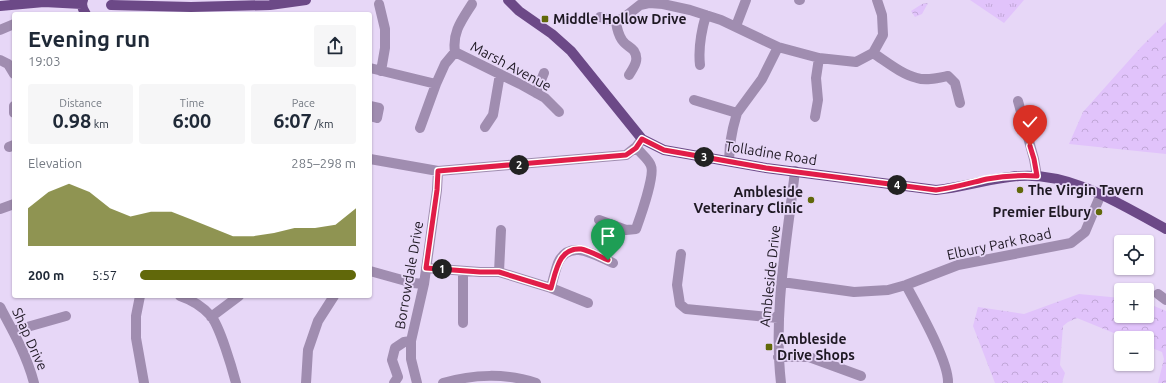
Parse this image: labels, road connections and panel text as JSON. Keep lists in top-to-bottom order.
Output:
{
  "streets": {
    "main road": ["Tolladine Road"],
    "street": [
      "Marsh Avenue",
      "Elbury Park Road",
      "Borrowdale Drive",
      "Ambleside Drive",
      "Shap Drive"
    ]
  },
  "crossings": [
    ["Tolladine Road", "Elbury Park Road"],
    ["Tolladine Road", "Ambleside Drive"],
    ["Elbury Park Road", "Ambleside Drive"]
  ],
  "places": {
    "transit": ["Middle Hollow Drive", "Ambleside Drive Shops"],
    "other": ["The Virgin Tavern", "Ambleside Veterinary Clinic", "Premier Elbury"]
  },
  "page": {
    "heading": ["Evening run", "19:03"],
    "stats": [
      ["Distance", "0.98 km"],
      ["Time", "6:00"],
      ["Pace", "6:07 /km"]
    ],
    "pins": [
      "3",
      "2",
      "4",
      "1"
    ],
    "chart": ["Elevation", "285–298 m"],
    "map_buttons": ["+", "−"],
    "list": [
      {
        "name": "200 m",
        "note": "5:57"
      }
    ]
  }
}
